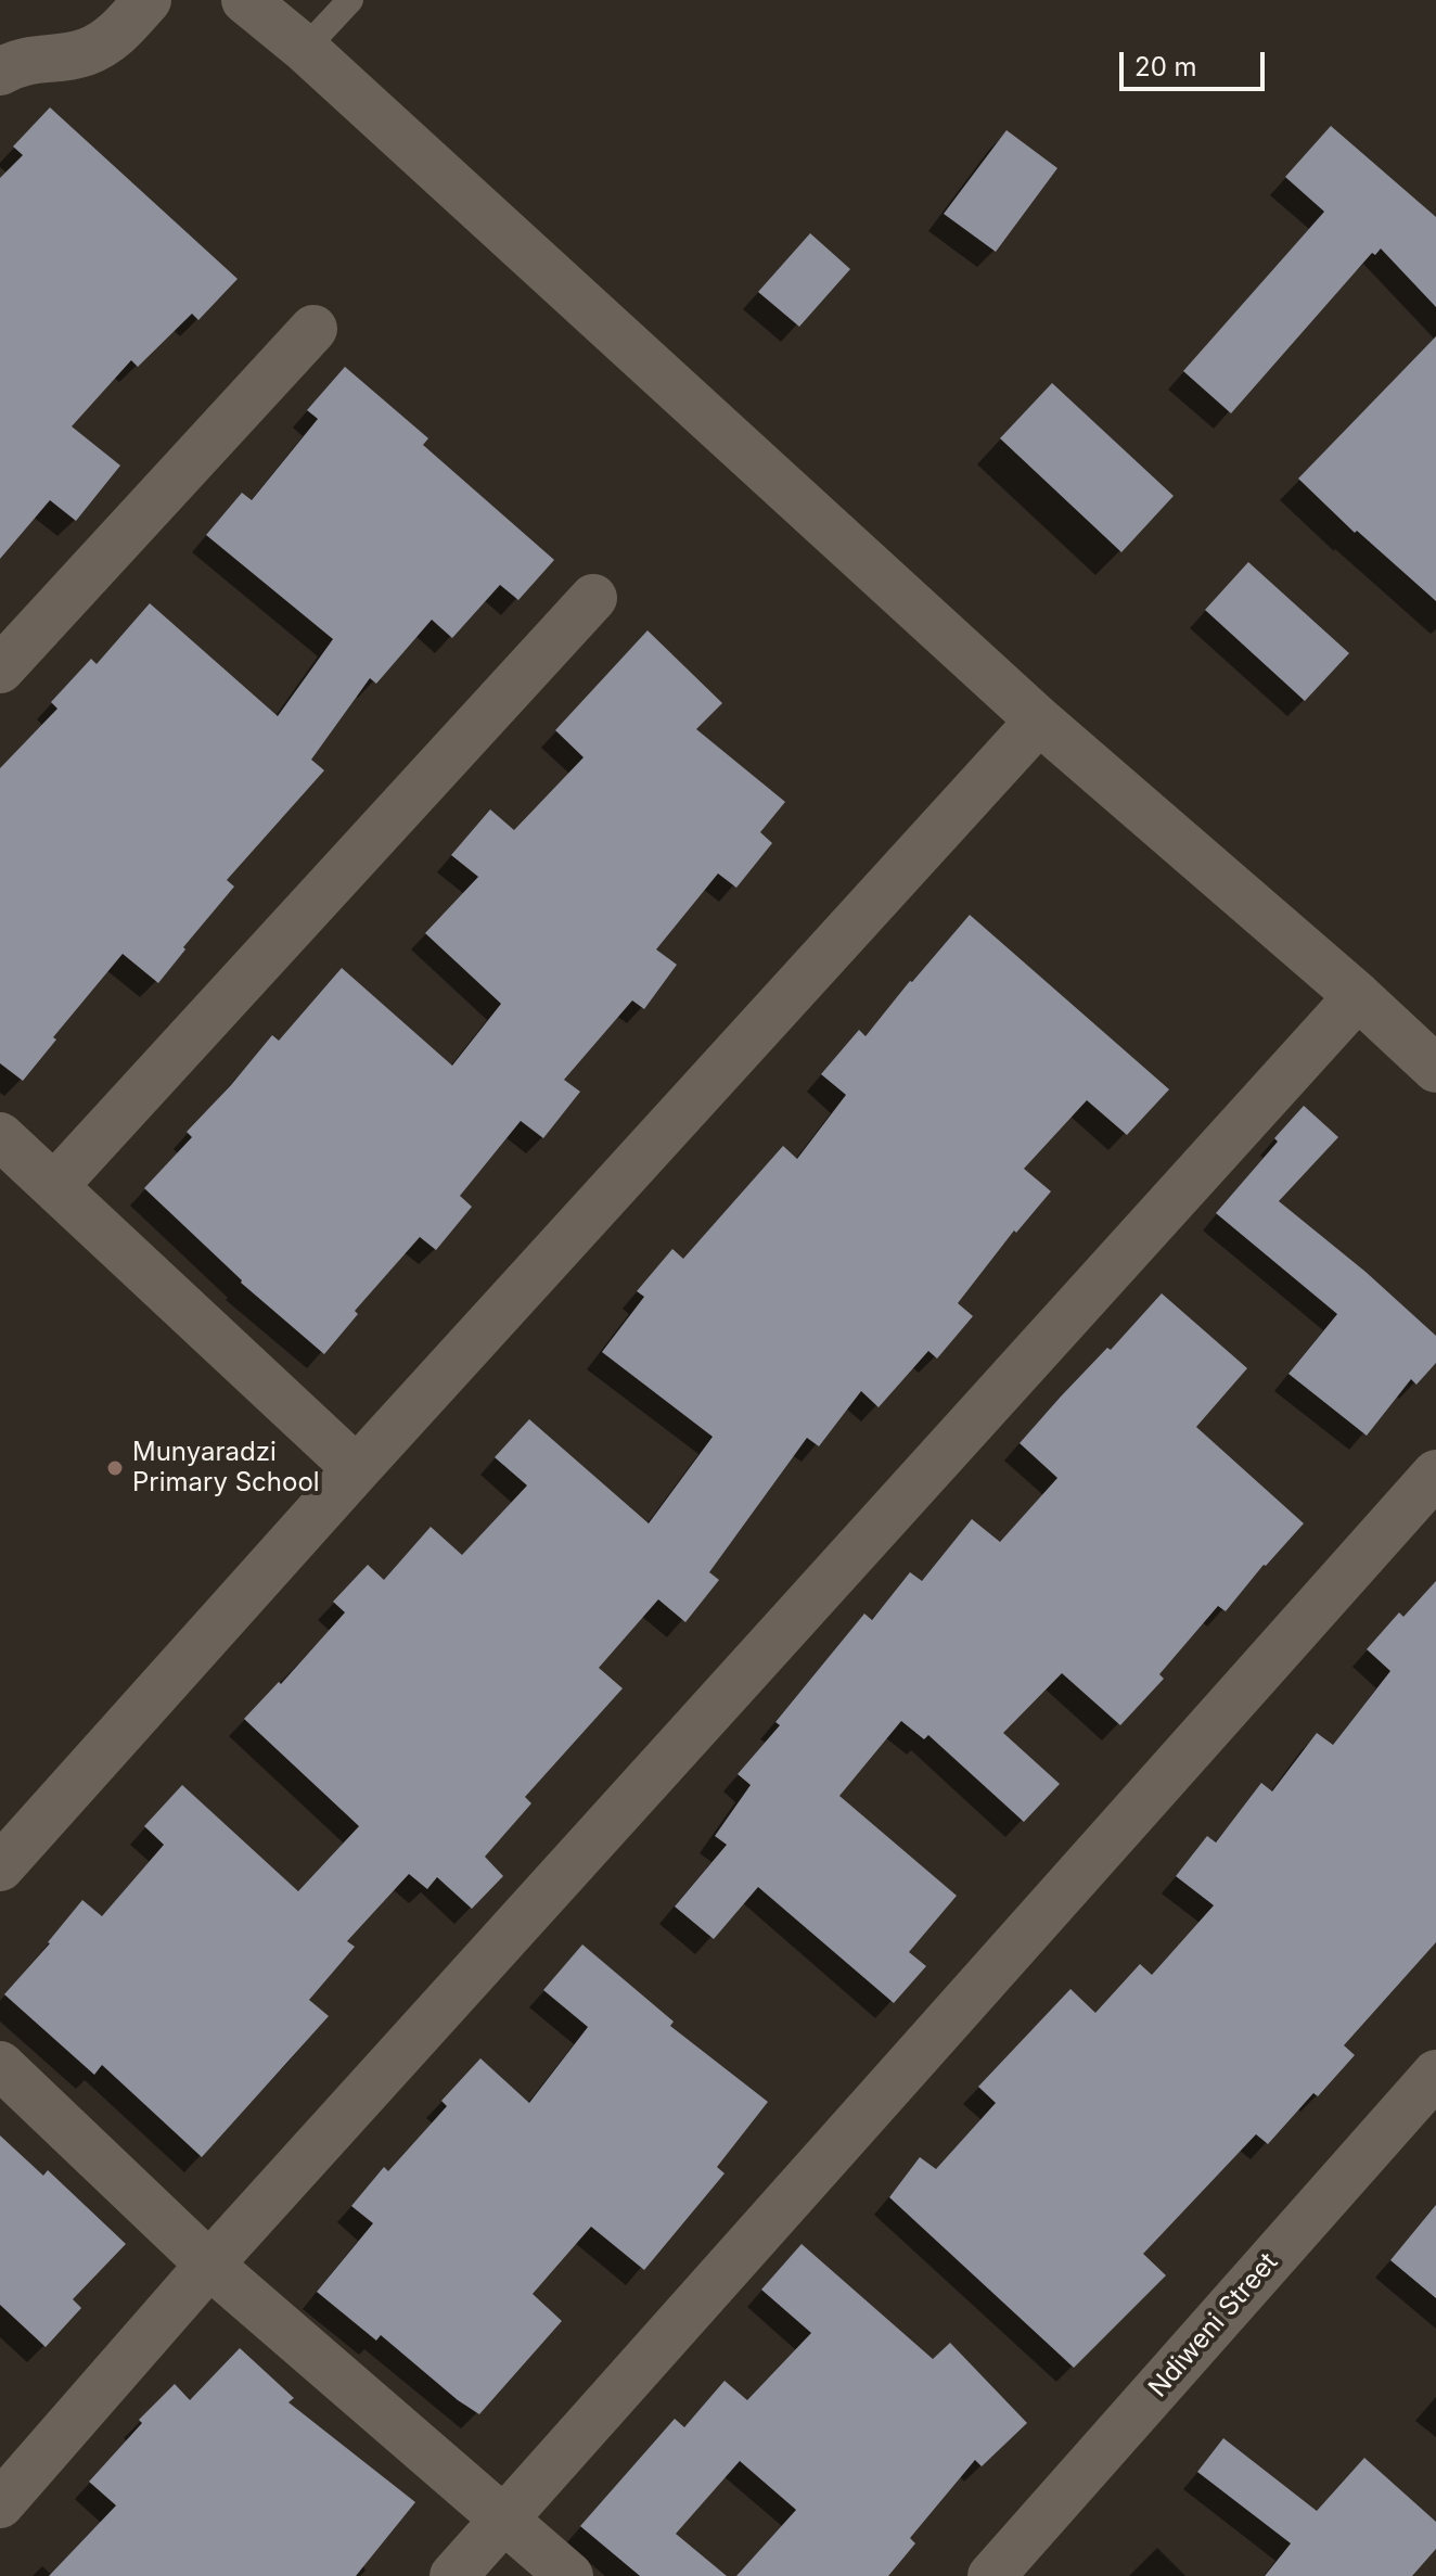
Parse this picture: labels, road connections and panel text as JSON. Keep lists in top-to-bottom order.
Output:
{
  "streets": {
    "street": ["Ndiweni Street"]
  },
  "places": ["Munyaradzi Primary School"],
  "scale_bar": "20 m"
}
